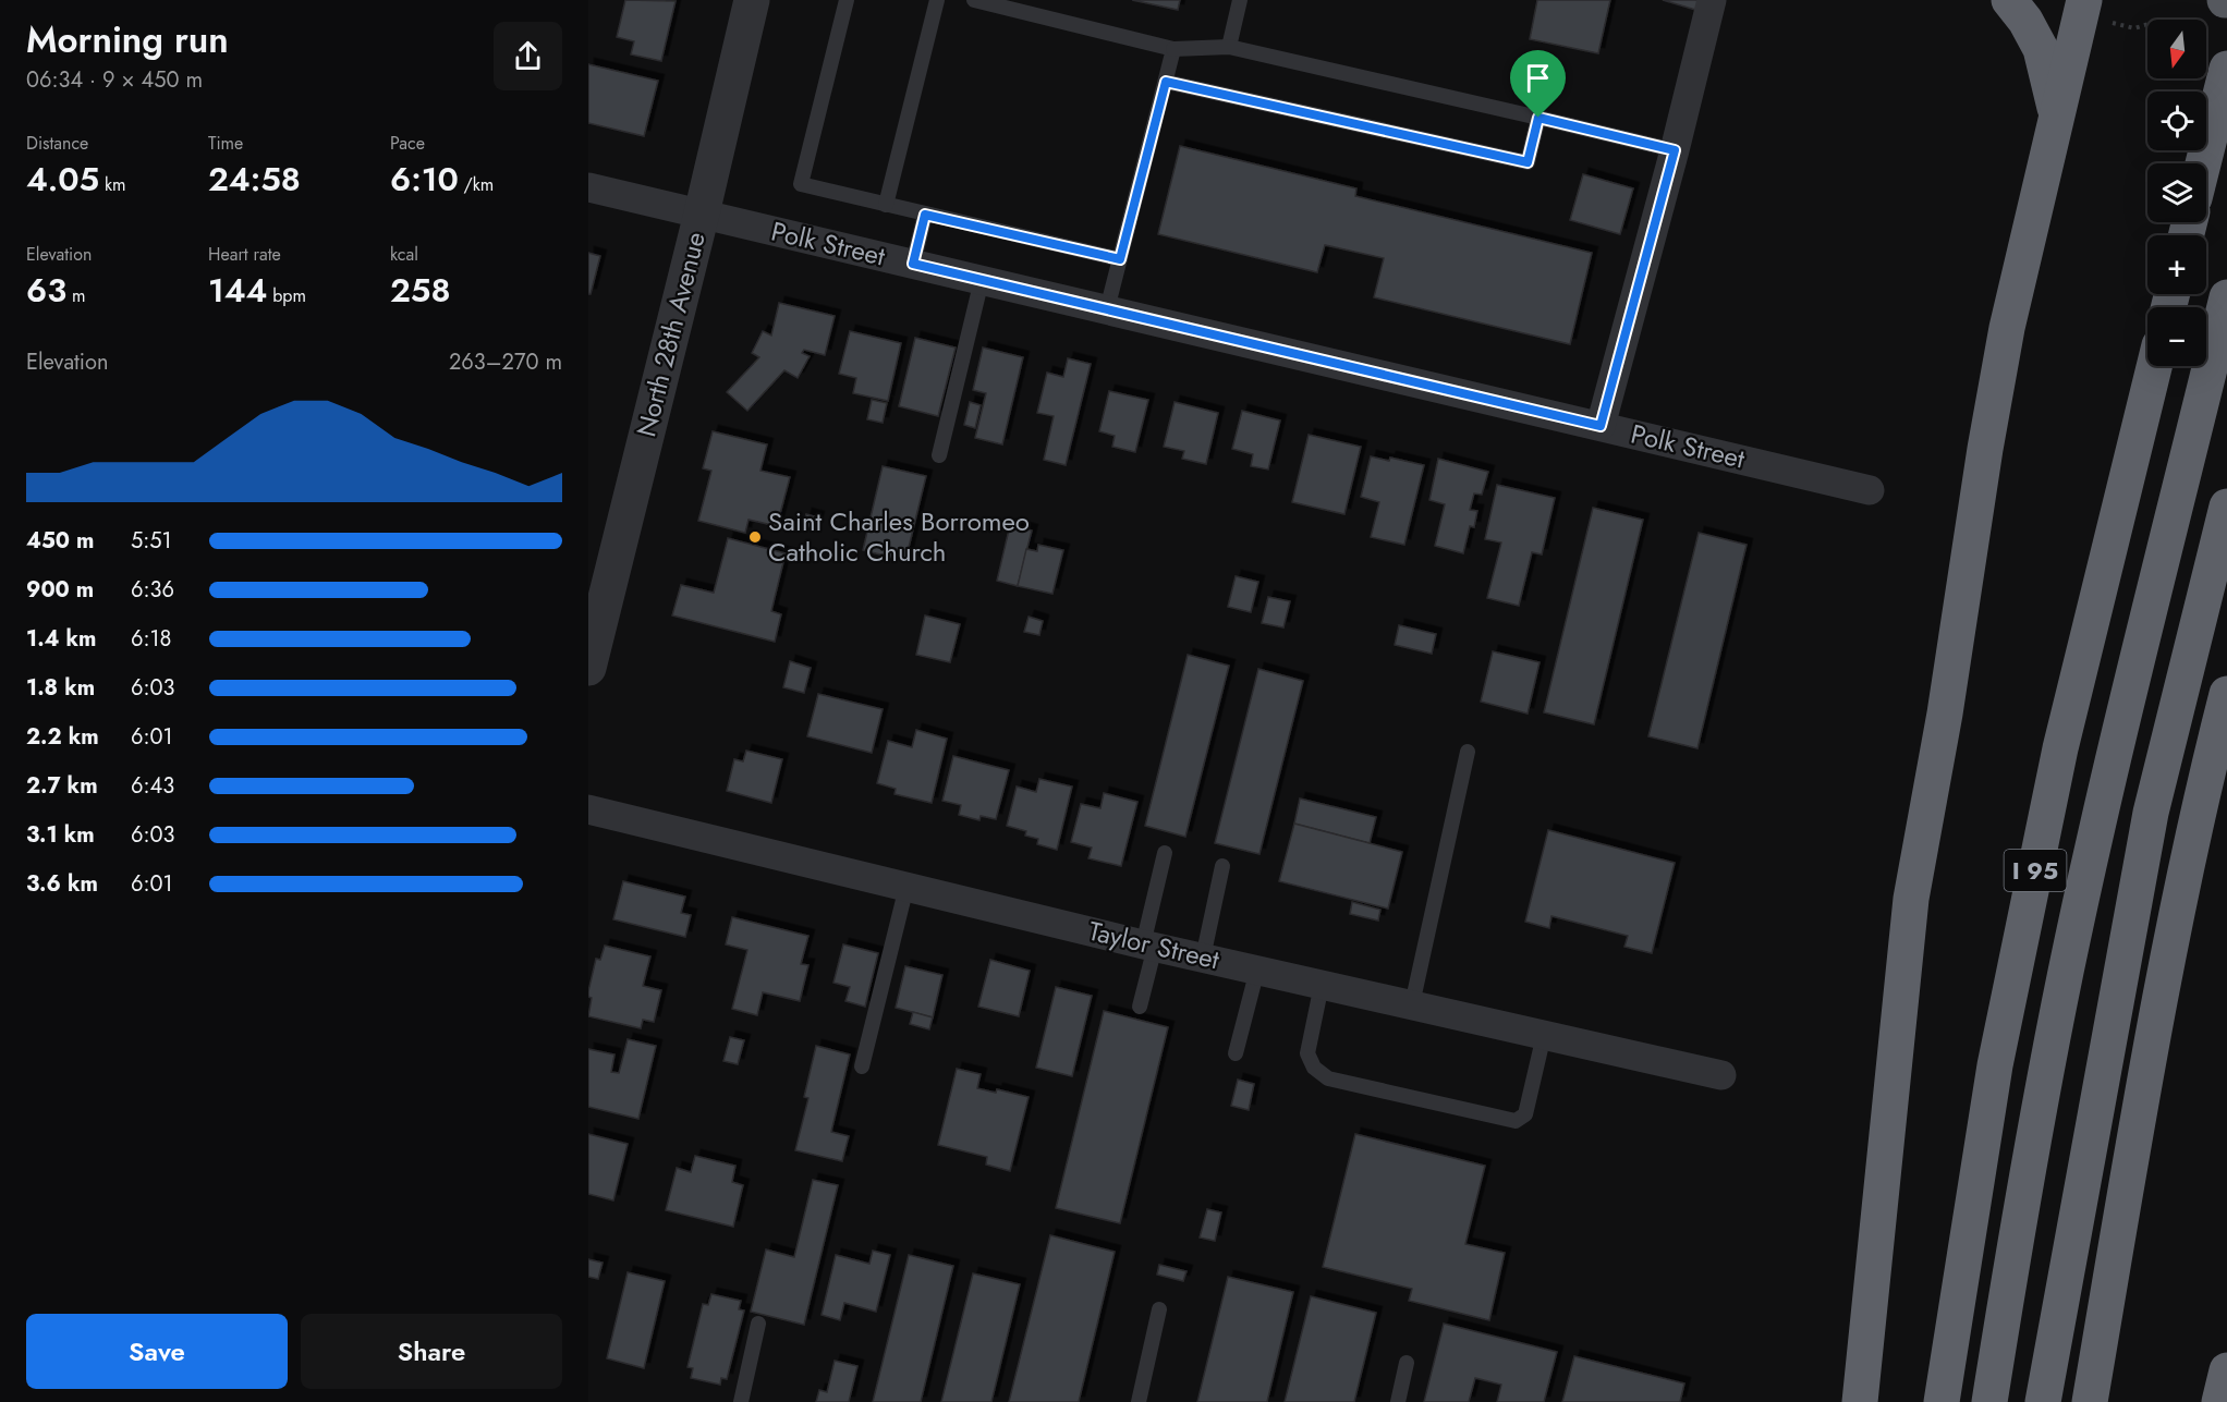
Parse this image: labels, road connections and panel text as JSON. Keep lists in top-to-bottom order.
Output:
{
  "streets": {
    "highway": ["I 95"],
    "street": ["Polk Street", "North 28th Avenue", "Taylor Street"]
  },
  "crossings": [
    ["Polk Street", "North 28th Avenue"]
  ],
  "places": ["Saint Charles Borromeo Catholic Church"],
  "north": "bottom",
  "page": {
    "heading": ["Morning run", "06:34 · 9 × 450 m"],
    "map_buttons": ["+", "−"],
    "stats": [
      ["Distance", "4.05 km"],
      ["Time", "24:58"],
      ["Pace", "6:10 /km"],
      ["Elevation", "63 m"],
      ["Heart rate", "144 bpm"],
      ["kcal", "258"]
    ],
    "chart": ["Elevation", "263–270 m"],
    "list": [
      {
        "name": "450 m",
        "note": "5:51"
      },
      {
        "name": "900 m",
        "note": "6:36"
      },
      {
        "name": "1.4 km",
        "note": "6:18"
      },
      {
        "name": "1.8 km",
        "note": "6:03"
      },
      {
        "name": "2.2 km",
        "note": "6:01"
      },
      {
        "name": "2.7 km",
        "note": "6:43"
      },
      {
        "name": "3.1 km",
        "note": "6:03"
      },
      {
        "name": "3.6 km",
        "note": "6:01"
      }
    ],
    "buttons": ["Save", "Share"]
  }
}
